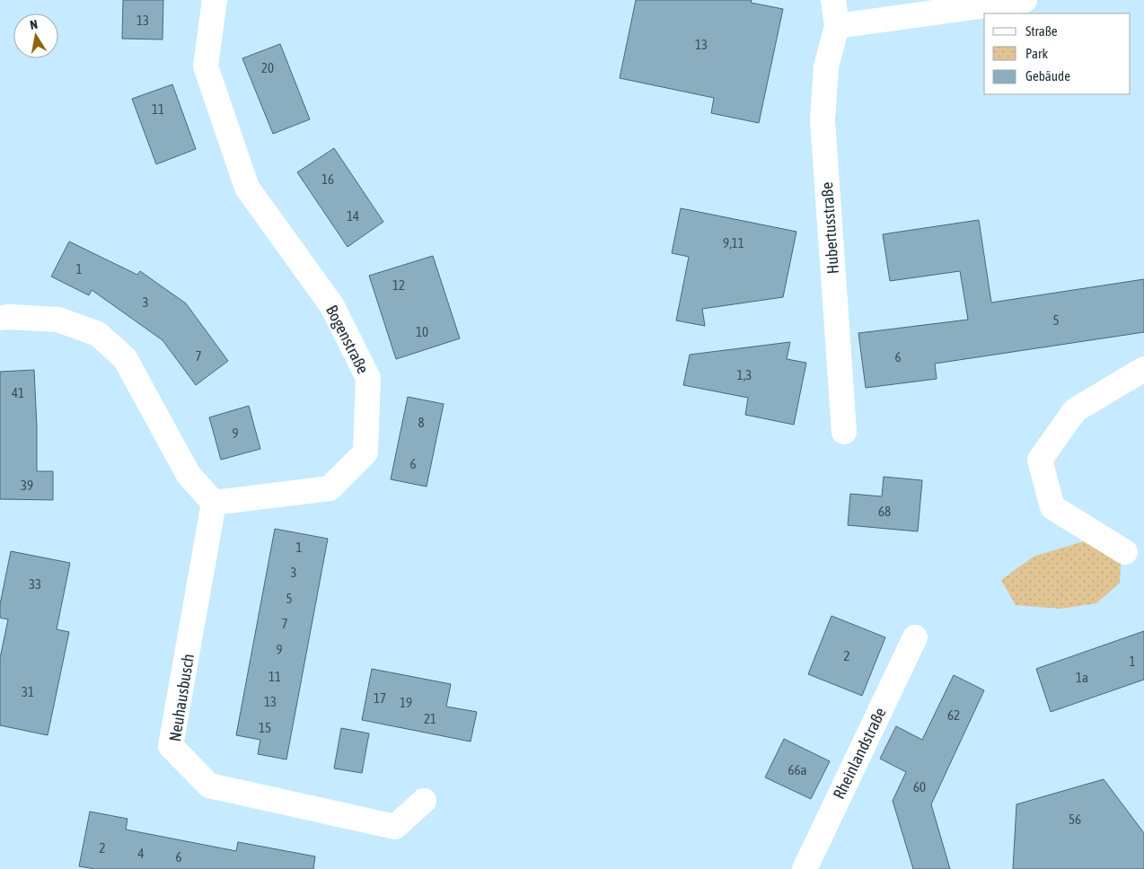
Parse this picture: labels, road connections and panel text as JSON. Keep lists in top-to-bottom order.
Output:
{
  "streets": {
    "street": [
      "Hubertusstraße",
      "Bogenstraße",
      "Neuhausbusch",
      "Rheinlandstraße"
    ]
  },
  "crossings": [
    ["Bogenstraße", "Neuhausbusch"]
  ],
  "house_numbers": [
    "13",
    "13",
    "20",
    "11",
    "16",
    "14",
    "9,11",
    "1",
    "12",
    "3",
    "5",
    "10",
    "7",
    "6",
    "1,3",
    "41",
    "8",
    "9",
    "6",
    "39",
    "68",
    "1",
    "3",
    "33",
    "5",
    "7",
    "9",
    "2",
    "1",
    "11",
    "1a",
    "31",
    "17",
    "13",
    "19",
    "62",
    "21",
    "15",
    "66a",
    "60",
    "56",
    "2",
    "4",
    "6"
  ],
  "legend": ["Straße", "Park", "Gebäude"],
  "north": "top"
}
